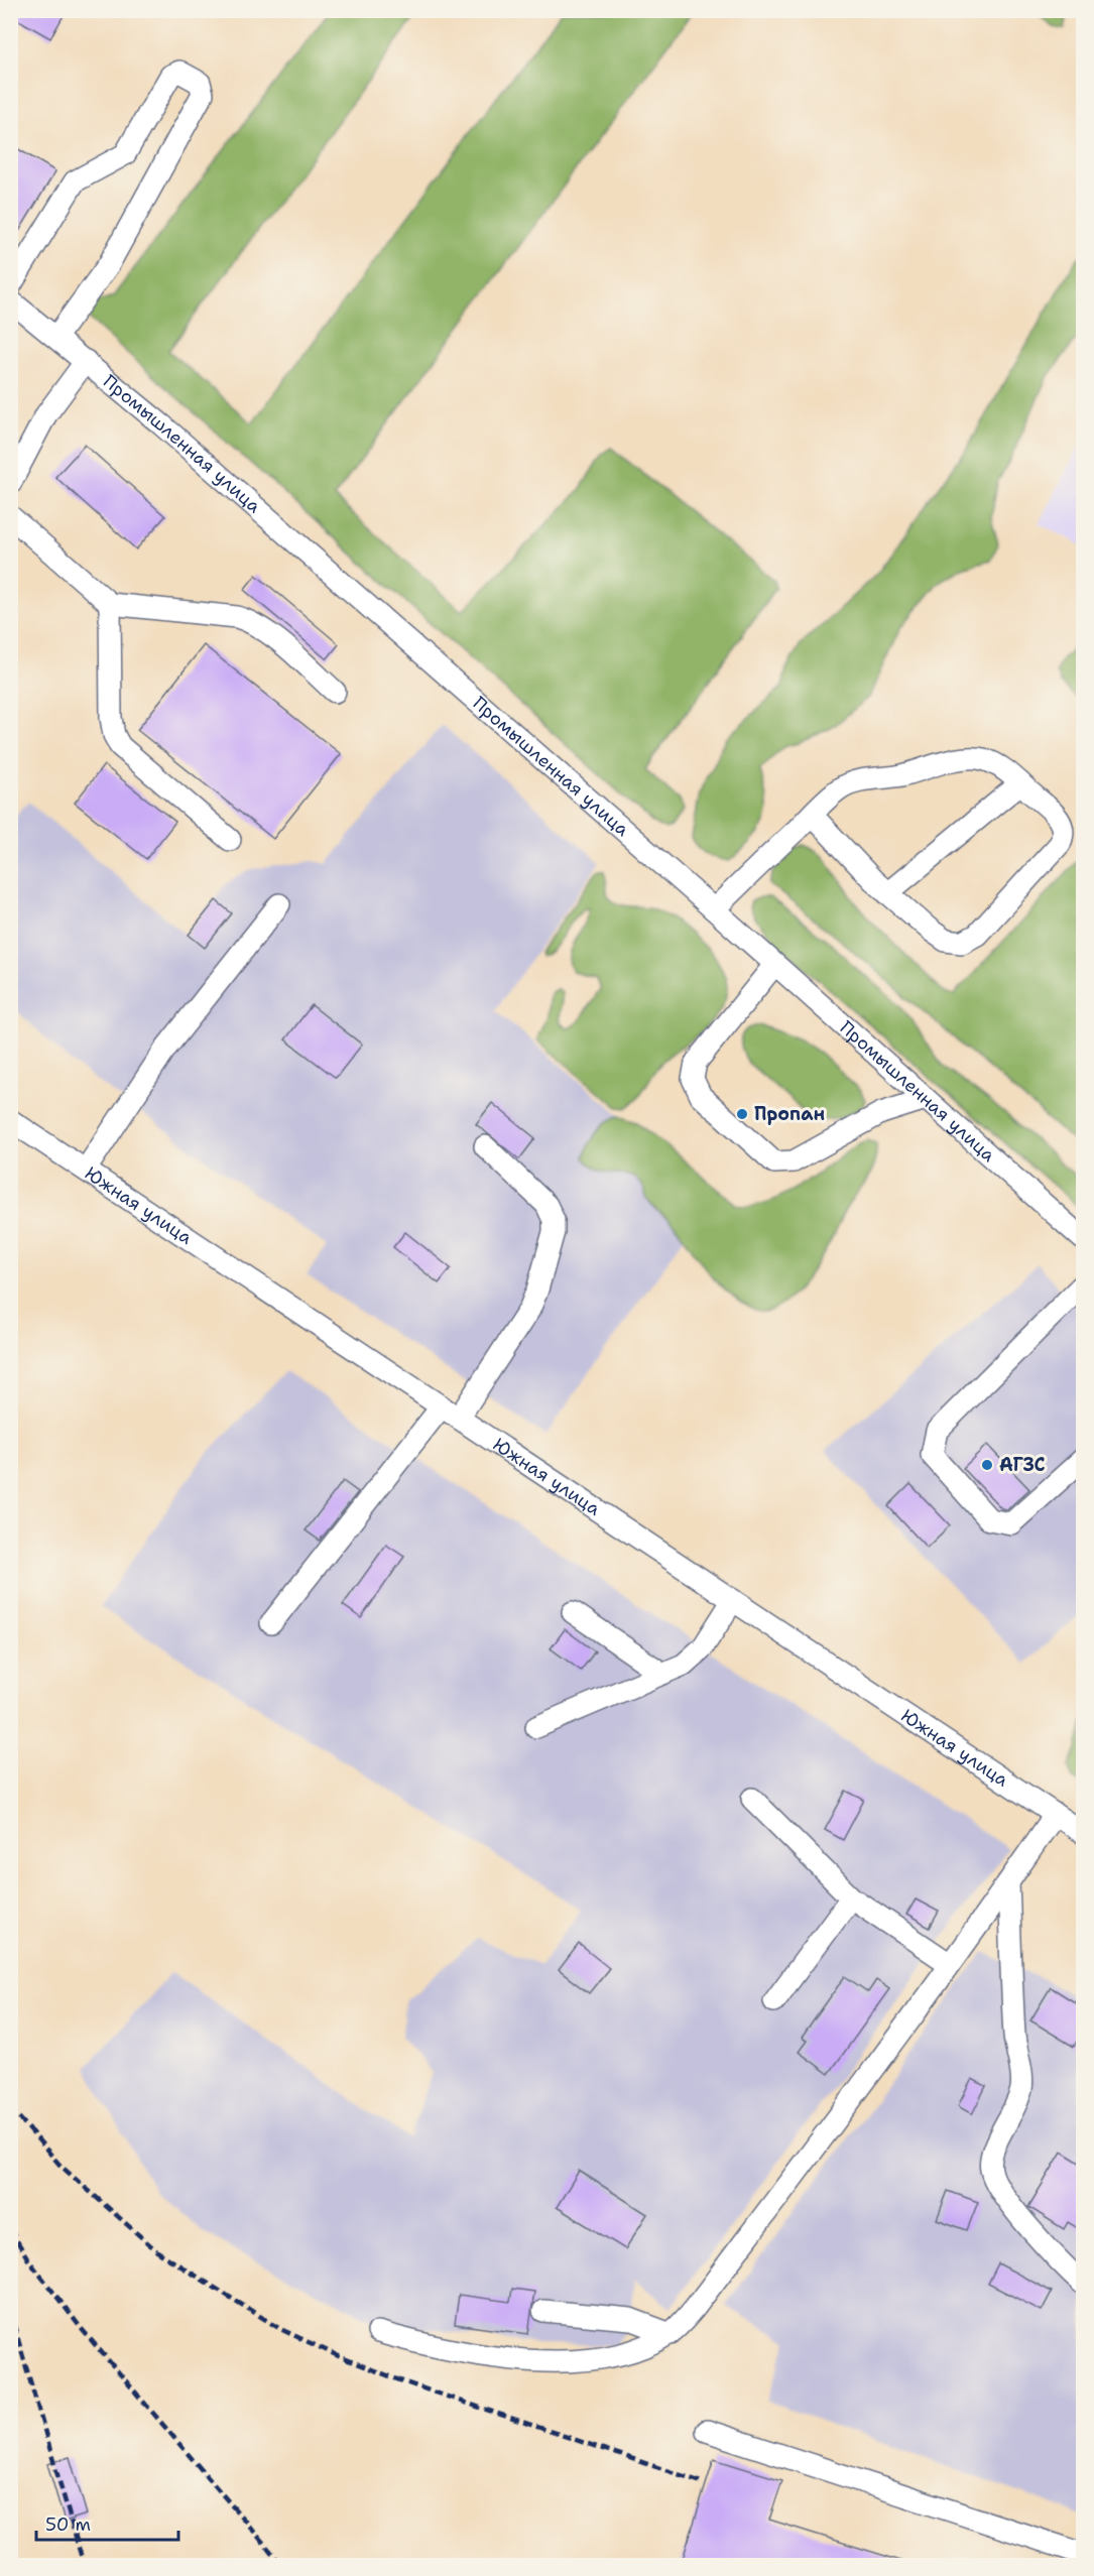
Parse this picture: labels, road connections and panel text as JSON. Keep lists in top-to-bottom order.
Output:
{
  "streets": {
    "street": ["Промышленная улица", "Южная улица"]
  },
  "places": ["Пропан", "АГЗС"],
  "scale_bar": "50 m"
}
